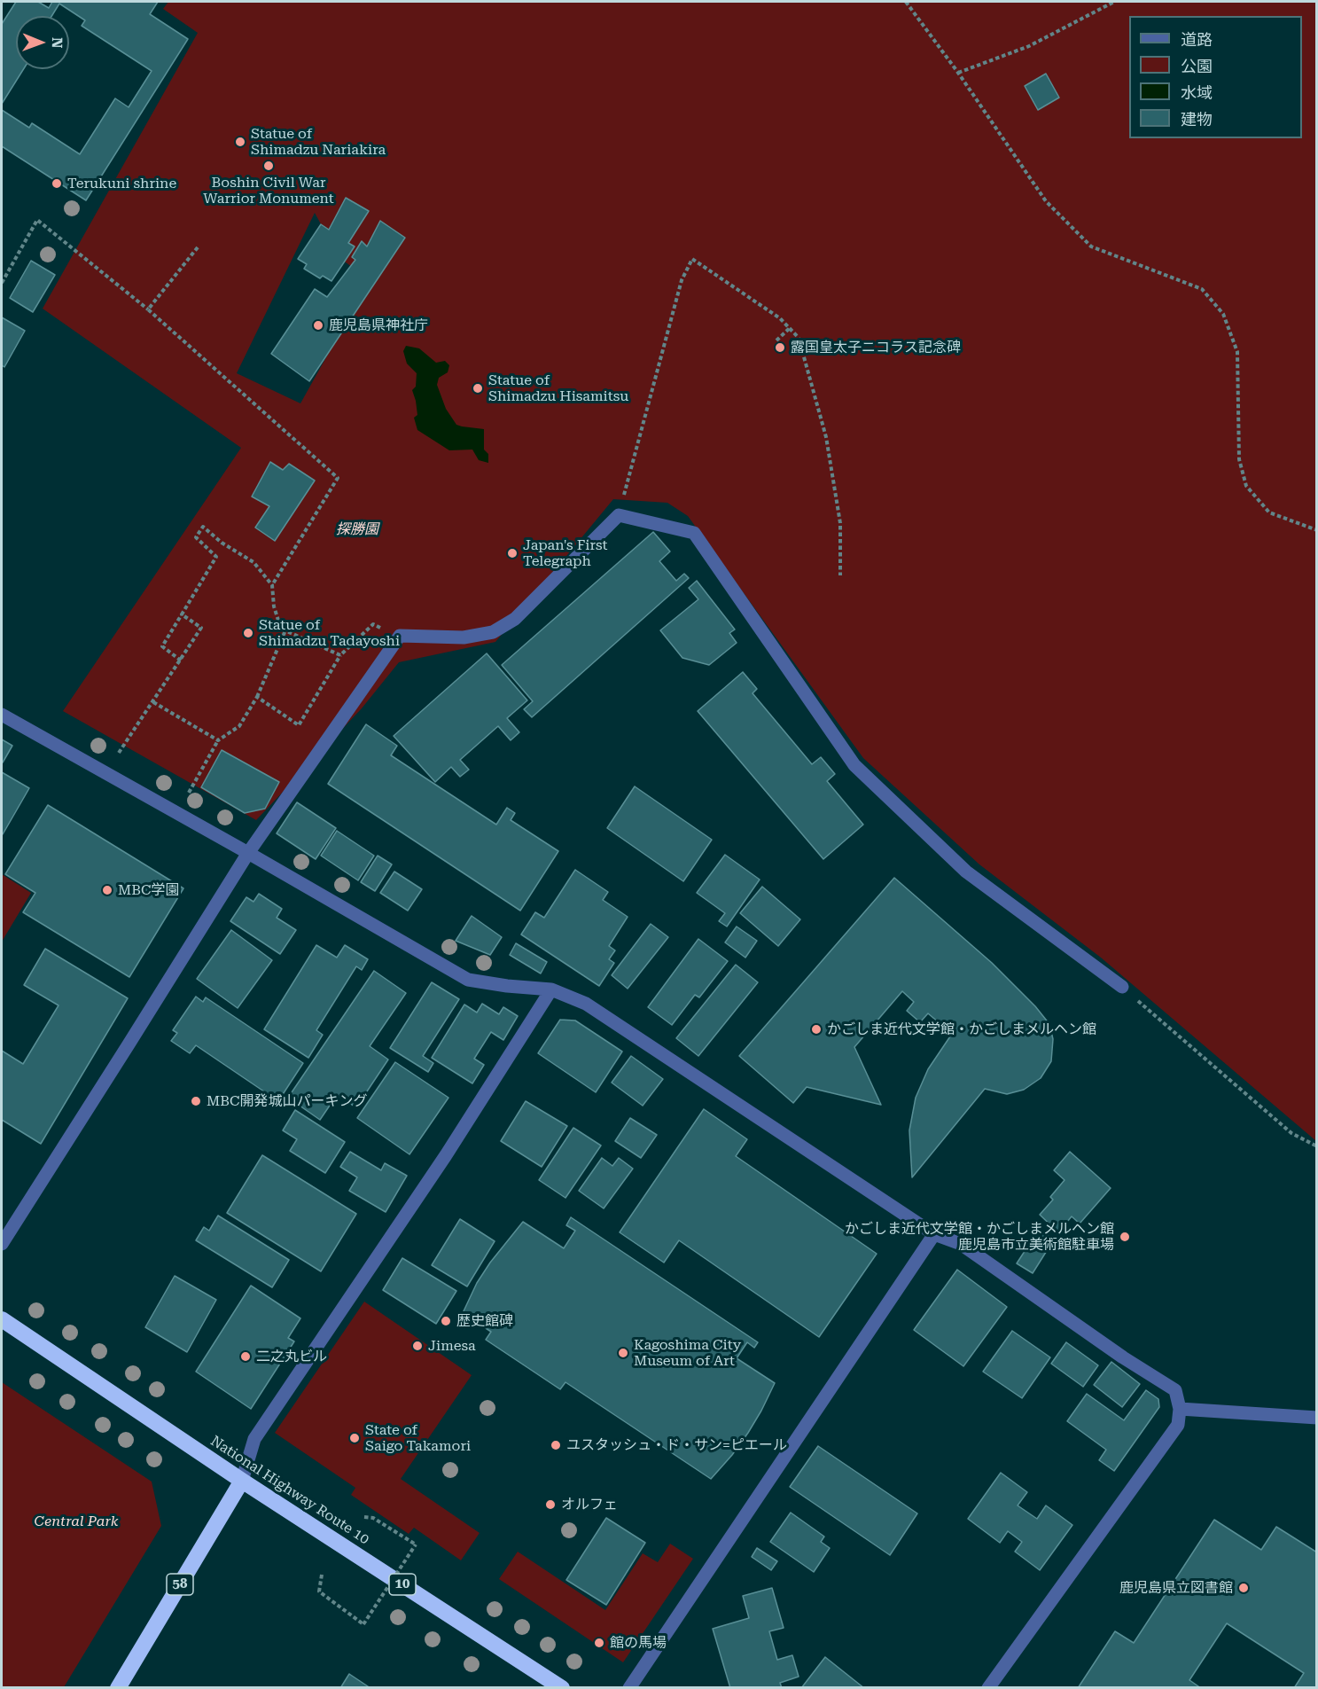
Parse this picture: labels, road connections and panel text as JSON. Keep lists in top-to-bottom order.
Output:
{
  "streets": {
    "highway": ["National Highway Route 10", "58", "10"]
  },
  "crossings": [
    ["National Highway Route 10", "58"]
  ],
  "parks": ["探勝園", "Central Park"],
  "places": [
    "Statue of Shimadzu Nariakira",
    "Boshin Civil War Warrior Monument",
    "Terukuni shrine",
    "鹿児島県神社庁",
    "露国皇太子ニコラス記念碑",
    "Statue of Shimadzu Hisamitsu",
    "Japan's First Telegraph",
    "Statue of Shimadzu Tadayoshi",
    "MBC学園",
    "かごしま近代文学館・かごしまメルヘン館",
    "MBC開発城山パーキング",
    "かごしま近代文学館・かごしまメルヘン館 鹿児島市立美術館駐車場",
    "歴史館碑",
    "Jimesa",
    "Kagoshima City Museum of Art",
    "二之丸ビル",
    "State of Saigo Takamori",
    "ユスタッシュ・ド・サン=ピエール",
    "オルフェ",
    "鹿児島県立図書館",
    "館の馬場"
  ],
  "legend": [
    "道路",
    "公園",
    "水域",
    "建物"
  ],
  "north": "right"
}
